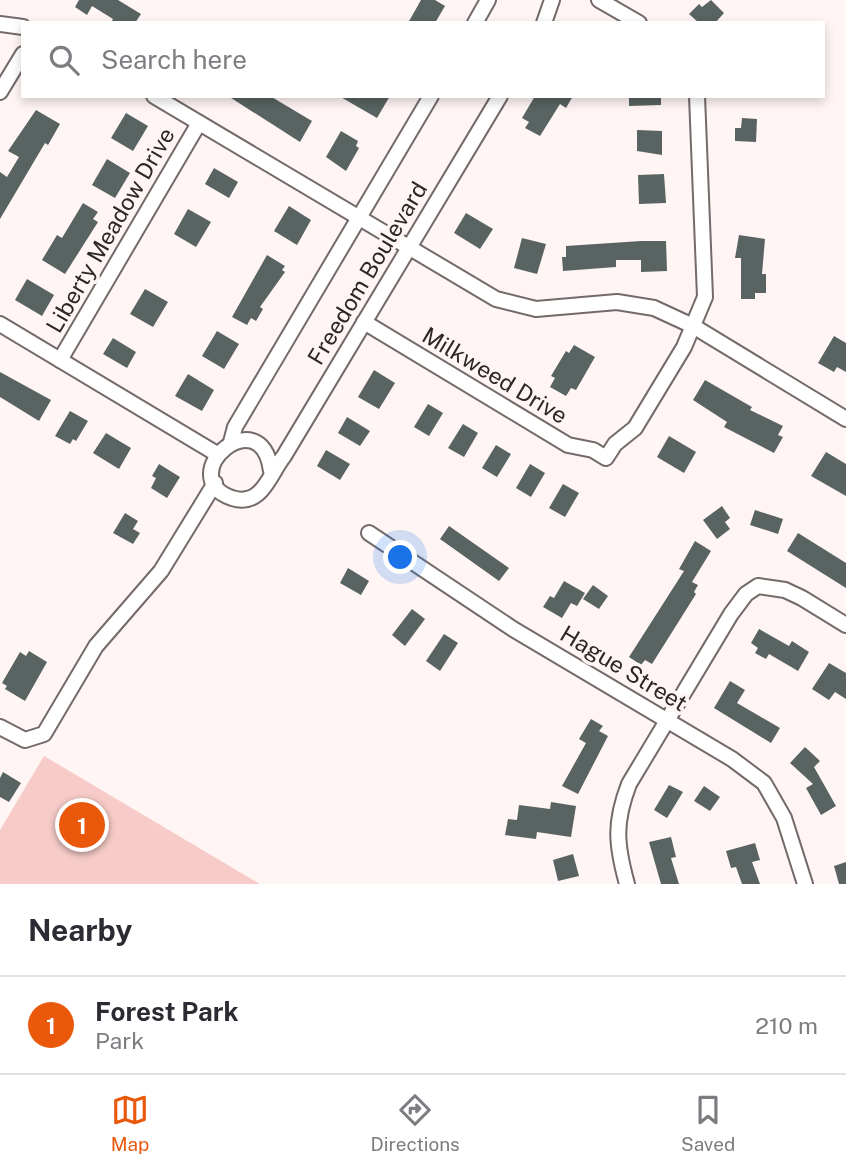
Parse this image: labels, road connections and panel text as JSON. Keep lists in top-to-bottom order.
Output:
{
  "streets": {
    "street": [
      "Liberty Meadow Drive",
      "Freedom Boulevard",
      "Milkweed Drive",
      "Hague Street"
    ]
  },
  "crossings": [
    ["Freedom Boulevard", "Milkweed Drive"]
  ],
  "page": {
    "search": "Search here",
    "pins": "1",
    "heading": "Nearby",
    "list": [
      {
        "mark": "1",
        "name": "Forest Park",
        "note": "Park",
        "value": "210 m"
      }
    ],
    "nav": ["Map", "Directions", "Saved"]
  }
}
